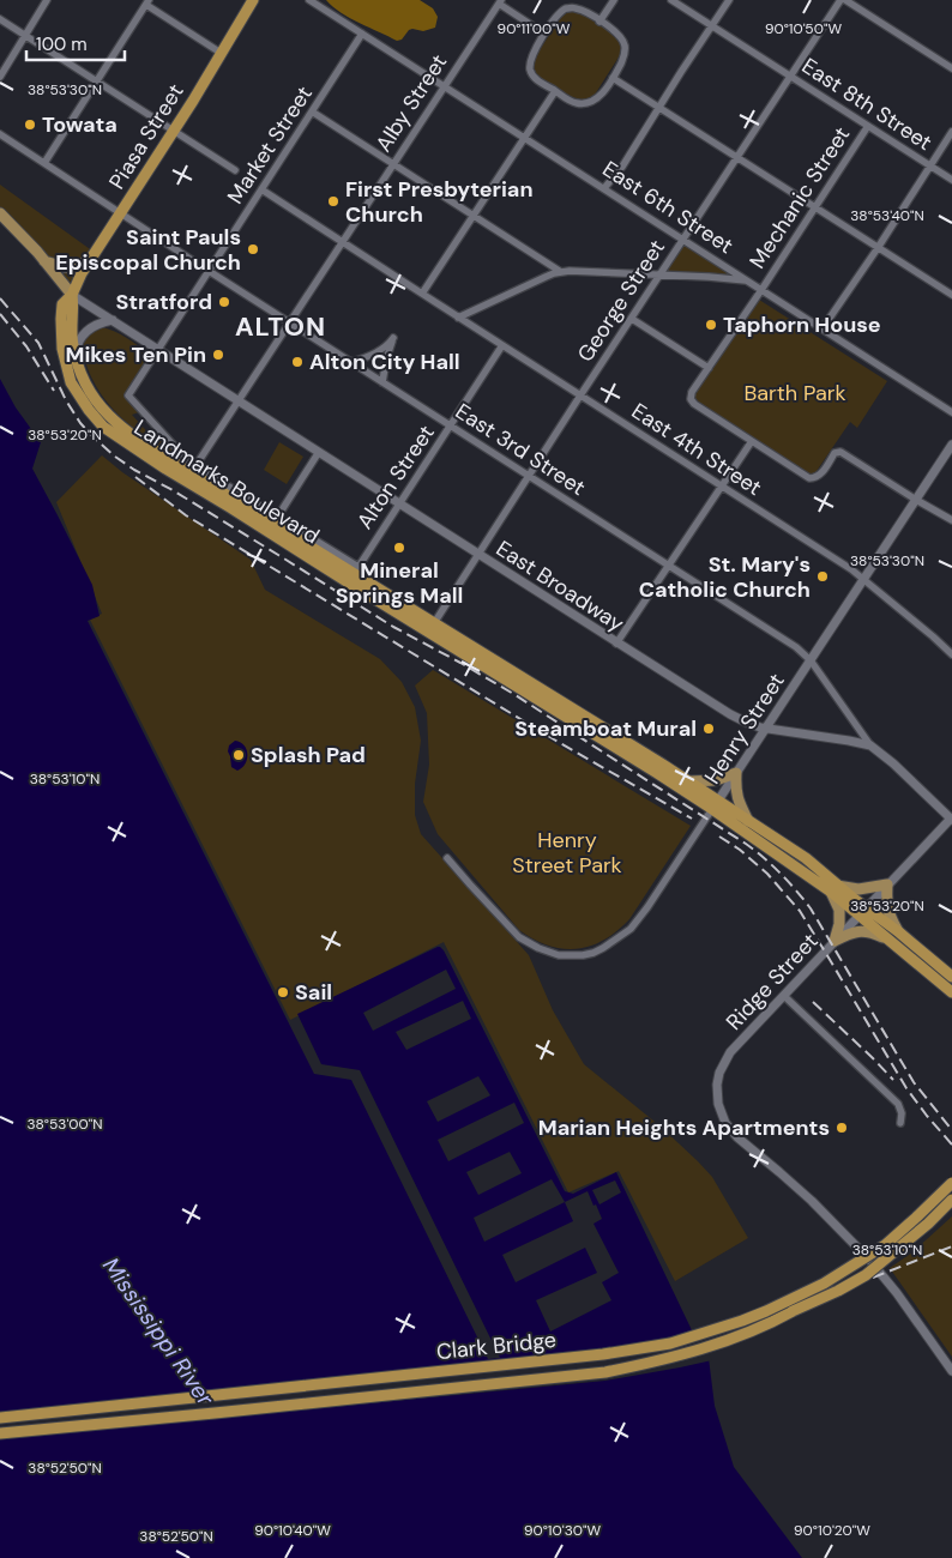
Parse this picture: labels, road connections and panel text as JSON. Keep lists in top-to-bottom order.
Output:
{
  "streets": {
    "highway": ["Piasa Street", "Landmarks Boulevard", "Clark Bridge"],
    "street": [
      "Alby Street",
      "East 8th Street",
      "Market Street",
      "Mechanic Street",
      "East 6th Street",
      "George Street",
      "East 3rd Street",
      "East 4th Street",
      "Alton Street",
      "East Broadway",
      "Henry Street",
      "Ridge Street"
    ]
  },
  "crossings": [
    ["Alby Street", "Market Street"],
    ["Alby Street", "East 6th Street"],
    ["Alby Street", "East 3rd Street"],
    ["Alby Street", "East 4th Street"],
    ["Alby Street", "East Broadway"],
    ["East 8th Street", "Mechanic Street"],
    ["East 8th Street", "George Street"],
    ["Piasa Street", "East 3rd Street"],
    ["Piasa Street", "Landmarks Boulevard"],
    ["Piasa Street", "East Broadway"],
    ["Market Street", "East 6th Street"],
    ["Market Street", "East 3rd Street"],
    ["Market Street", "East 4th Street"],
    ["Market Street", "East Broadway"],
    ["Mechanic Street", "East 6th Street"],
    ["East 6th Street", "George Street"],
    ["George Street", "East 3rd Street"],
    ["George Street", "East 4th Street"],
    ["George Street", "Landmarks Boulevard"],
    ["George Street", "East Broadway"],
    ["East 3rd Street", "Alton Street"],
    ["East 3rd Street", "East Broadway"],
    ["East 3rd Street", "Henry Street"],
    ["East 4th Street", "Alton Street"],
    ["East 4th Street", "Henry Street"],
    ["Alton Street", "East Broadway"],
    ["Landmarks Boulevard", "East Broadway"],
    ["Landmarks Boulevard", "Henry Street"],
    ["Landmarks Boulevard", "Ridge Street"],
    ["East Broadway", "Henry Street"],
    ["East Broadway", "Ridge Street"]
  ],
  "districts": ["ALTON"],
  "water": ["Mississippi River"],
  "parks": ["Barth Park", "Henry Street Park"],
  "places": [
    "Towata",
    "First Presbyterian Church",
    "Saint Pauls Episcopal Church",
    "Stratford",
    "Taphorn House",
    "Mikes Ten Pin",
    "Alton City Hall",
    "Mineral Springs Mall",
    "St. Mary's Catholic Church",
    "Steamboat Mural",
    "Splash Pad",
    "Sail",
    "Marian Heights Apartments"
  ],
  "scale_bar": "100 m",
  "coordinates": [
    "90°11'00\"W",
    "90°10'50\"W",
    "38°53'30\"N",
    "38°53'40\"N",
    "38°53'20\"N",
    "38°53'10\"N",
    "38°53'00\"N",
    "38°52'50\"N",
    "90°10'40\"W",
    "90°10'30\"W",
    "90°10'20\"W"
  ]
}
